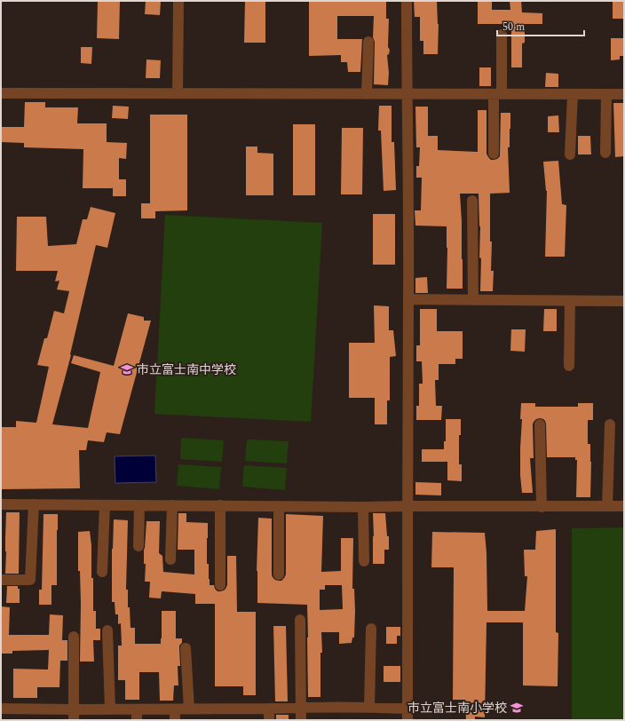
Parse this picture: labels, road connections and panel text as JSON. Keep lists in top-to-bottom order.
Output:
{
  "places": {
    "school or university": ["市立富士南中学校", "市立富士南小学校"]
  },
  "scale_bar": "50 m"
}
